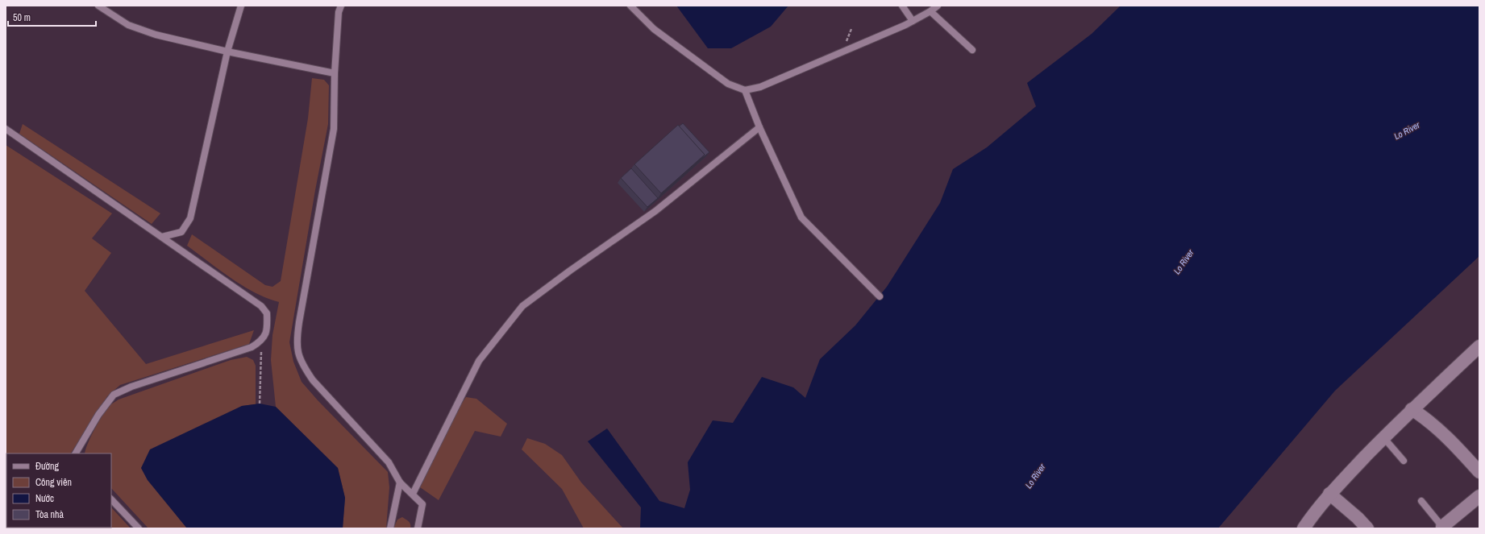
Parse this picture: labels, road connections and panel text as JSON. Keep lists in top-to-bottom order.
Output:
{
  "water": ["Lo River"],
  "legend": [
    "Đường",
    "Công viên",
    "Nước",
    "Tòa nhà"
  ],
  "scale_bar": "50 m"
}
